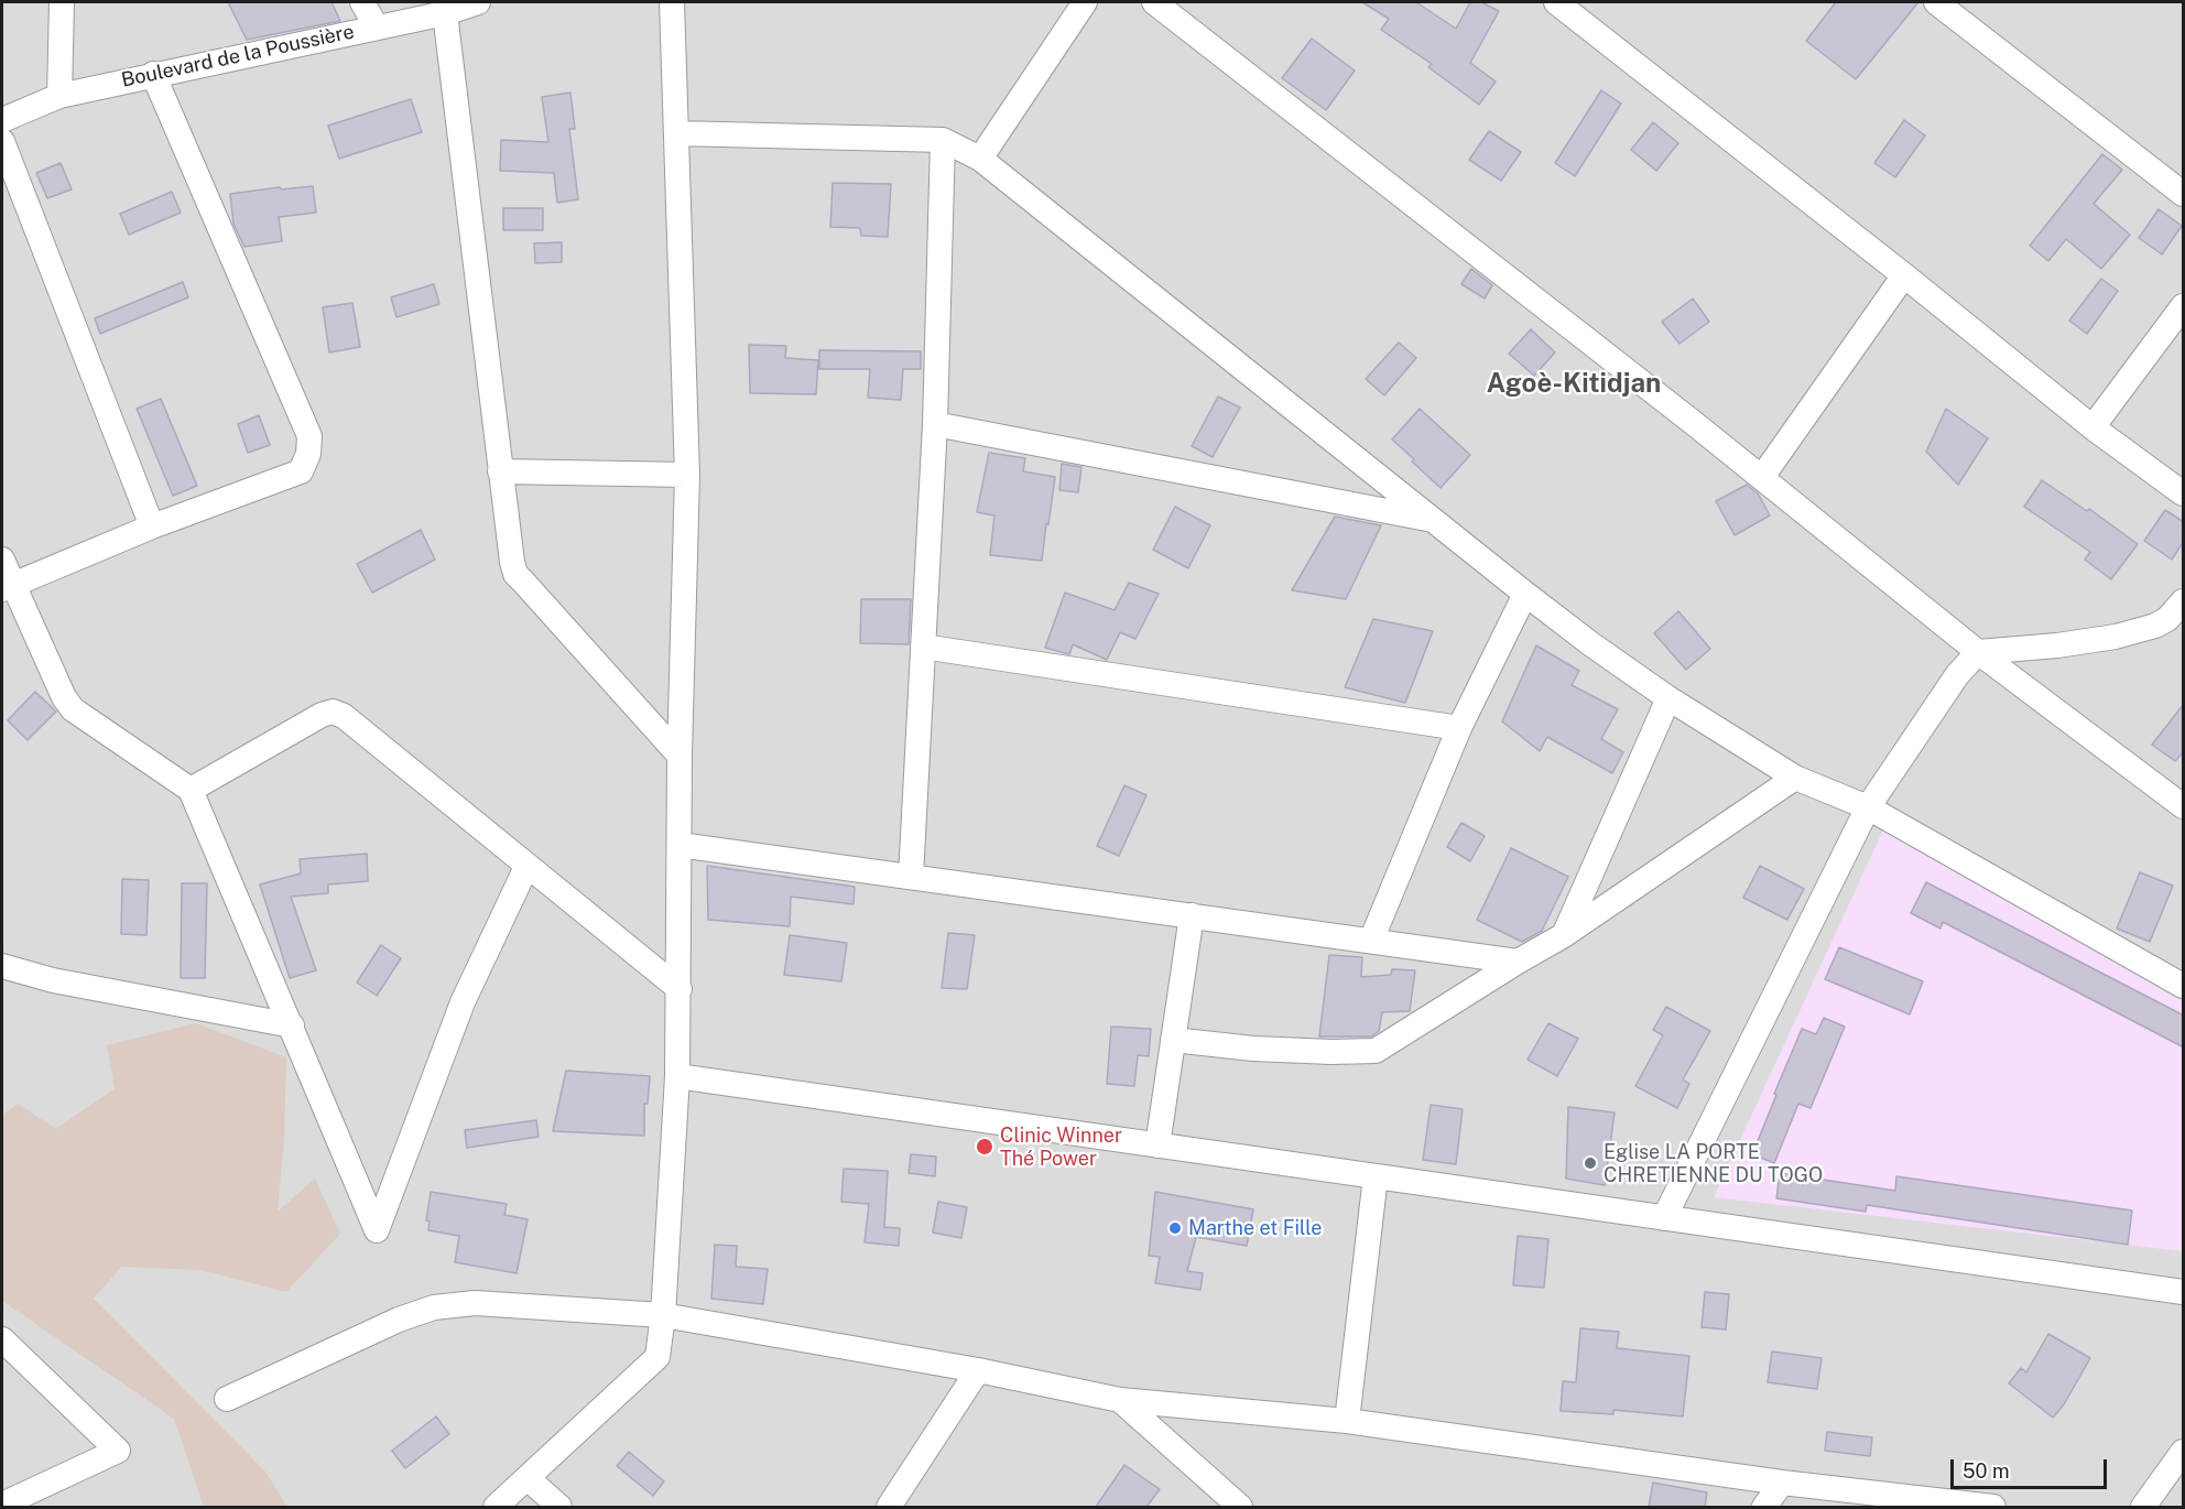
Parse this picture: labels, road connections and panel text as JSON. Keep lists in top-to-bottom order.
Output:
{
  "streets": {
    "street": ["Boulevard de la Poussière"]
  },
  "districts": ["Agoè-Kitidjan"],
  "places": ["Clinic Winner Thé Power", "Eglise LA PORTE CHRETIENNE DU TOGO", "Marthe et Fille"],
  "scale_bar": "50 m"
}
